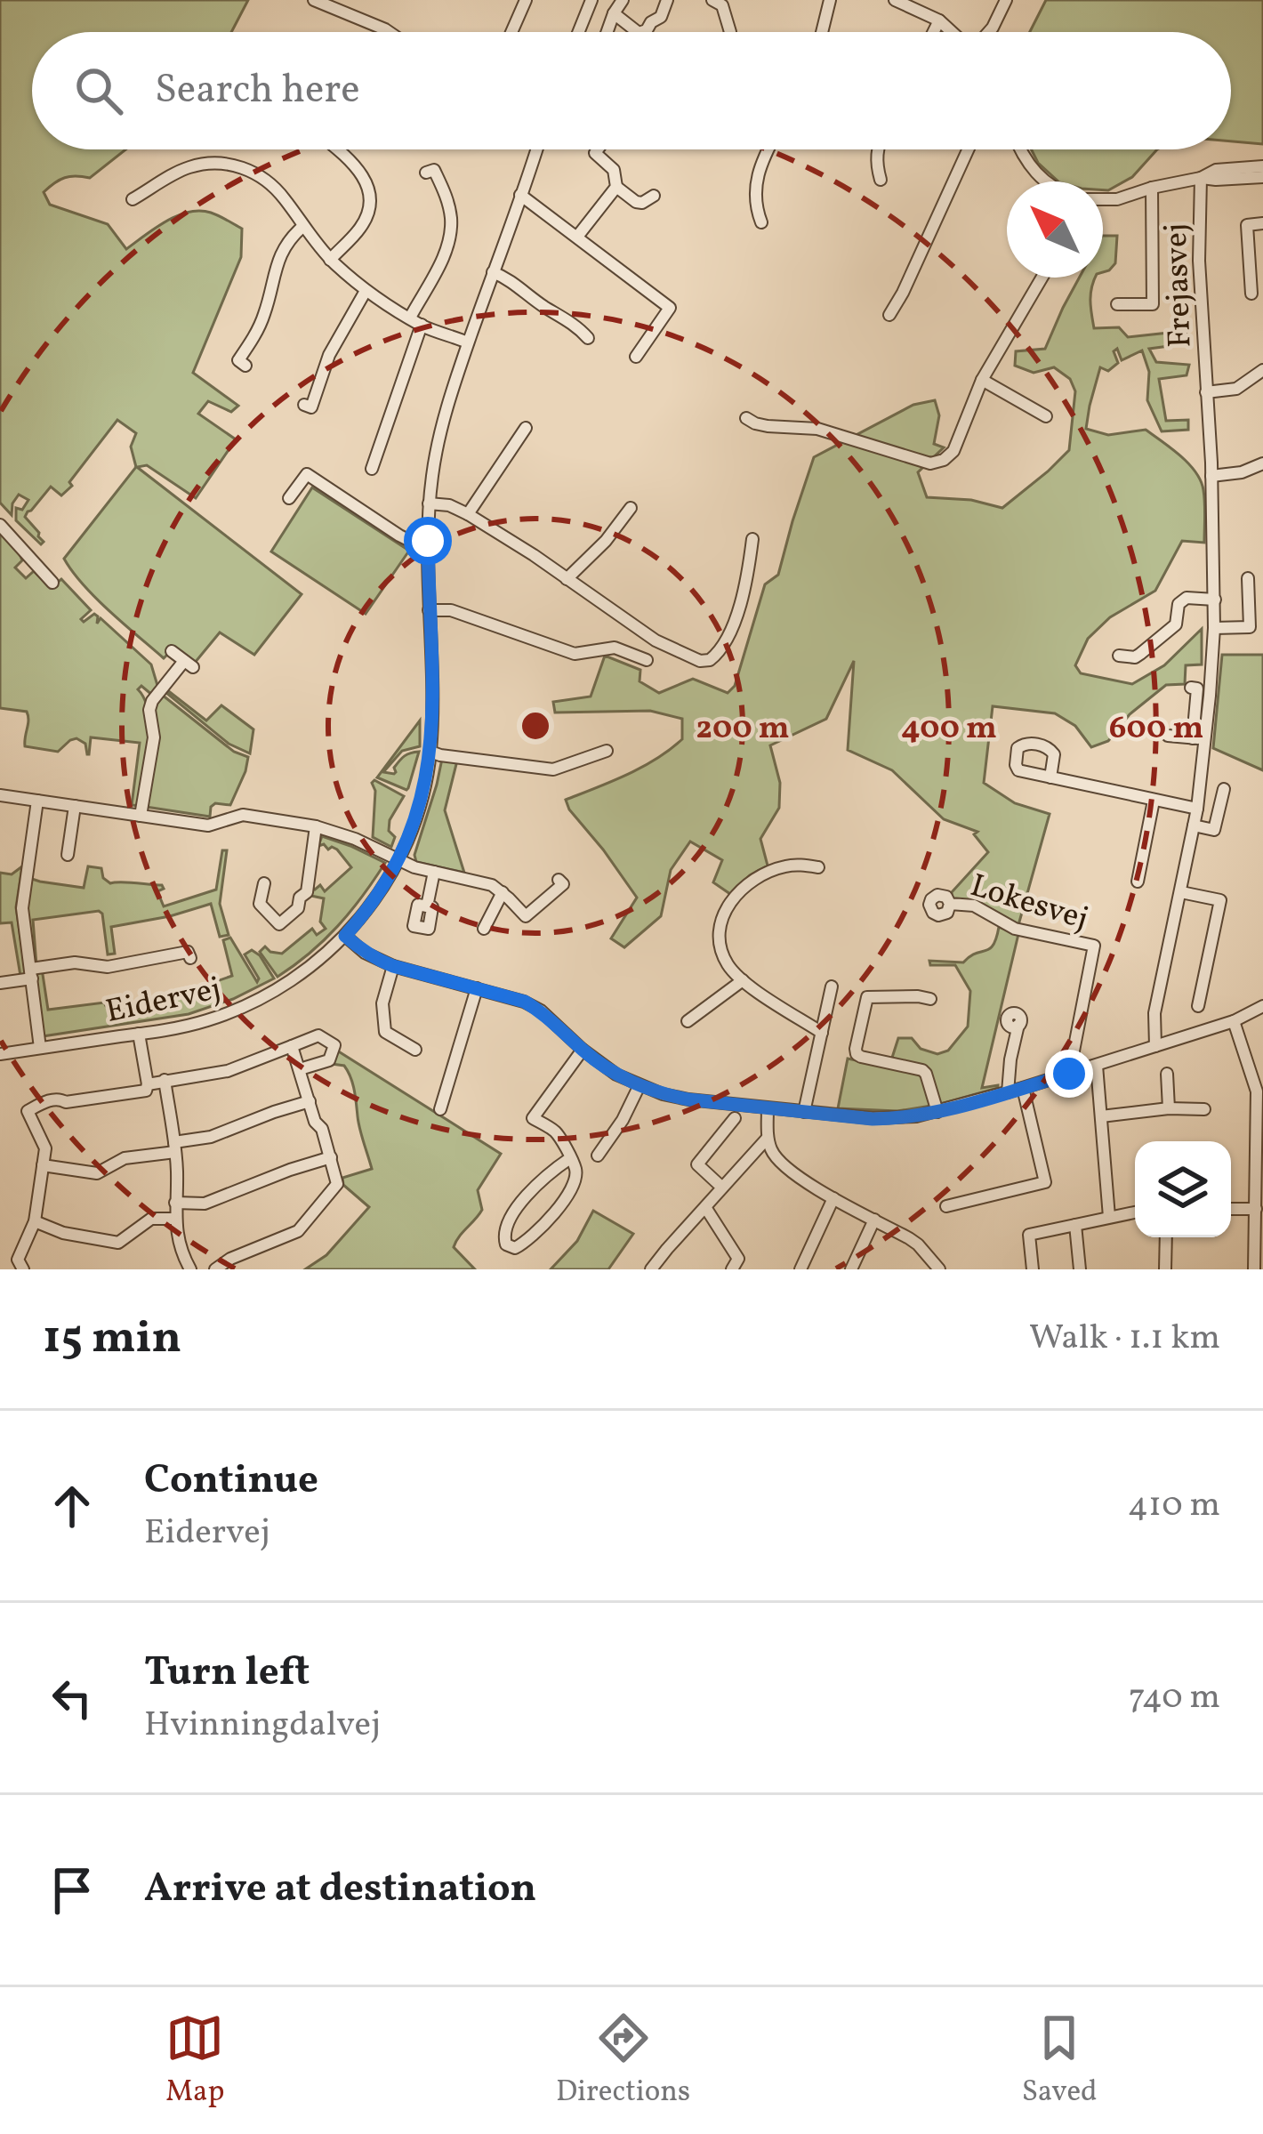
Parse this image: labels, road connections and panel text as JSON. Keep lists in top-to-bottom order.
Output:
{
  "streets": {
    "street": ["Frejasvej", "Lokesvej", "Eidervej"]
  },
  "north": "top left",
  "page": {
    "search": "Search here",
    "heading": ["15 min", "Walk · 1.1 km"],
    "list": [
      ["Continue", "Eidervej", "410 m"],
      ["Turn left", "Hvinningdalvej", "740 m"],
      "Arrive at destination"
    ],
    "nav": ["Map", "Directions", "Saved"]
  },
  "rings": ["200 m", "400 m", "600 m"]
}
